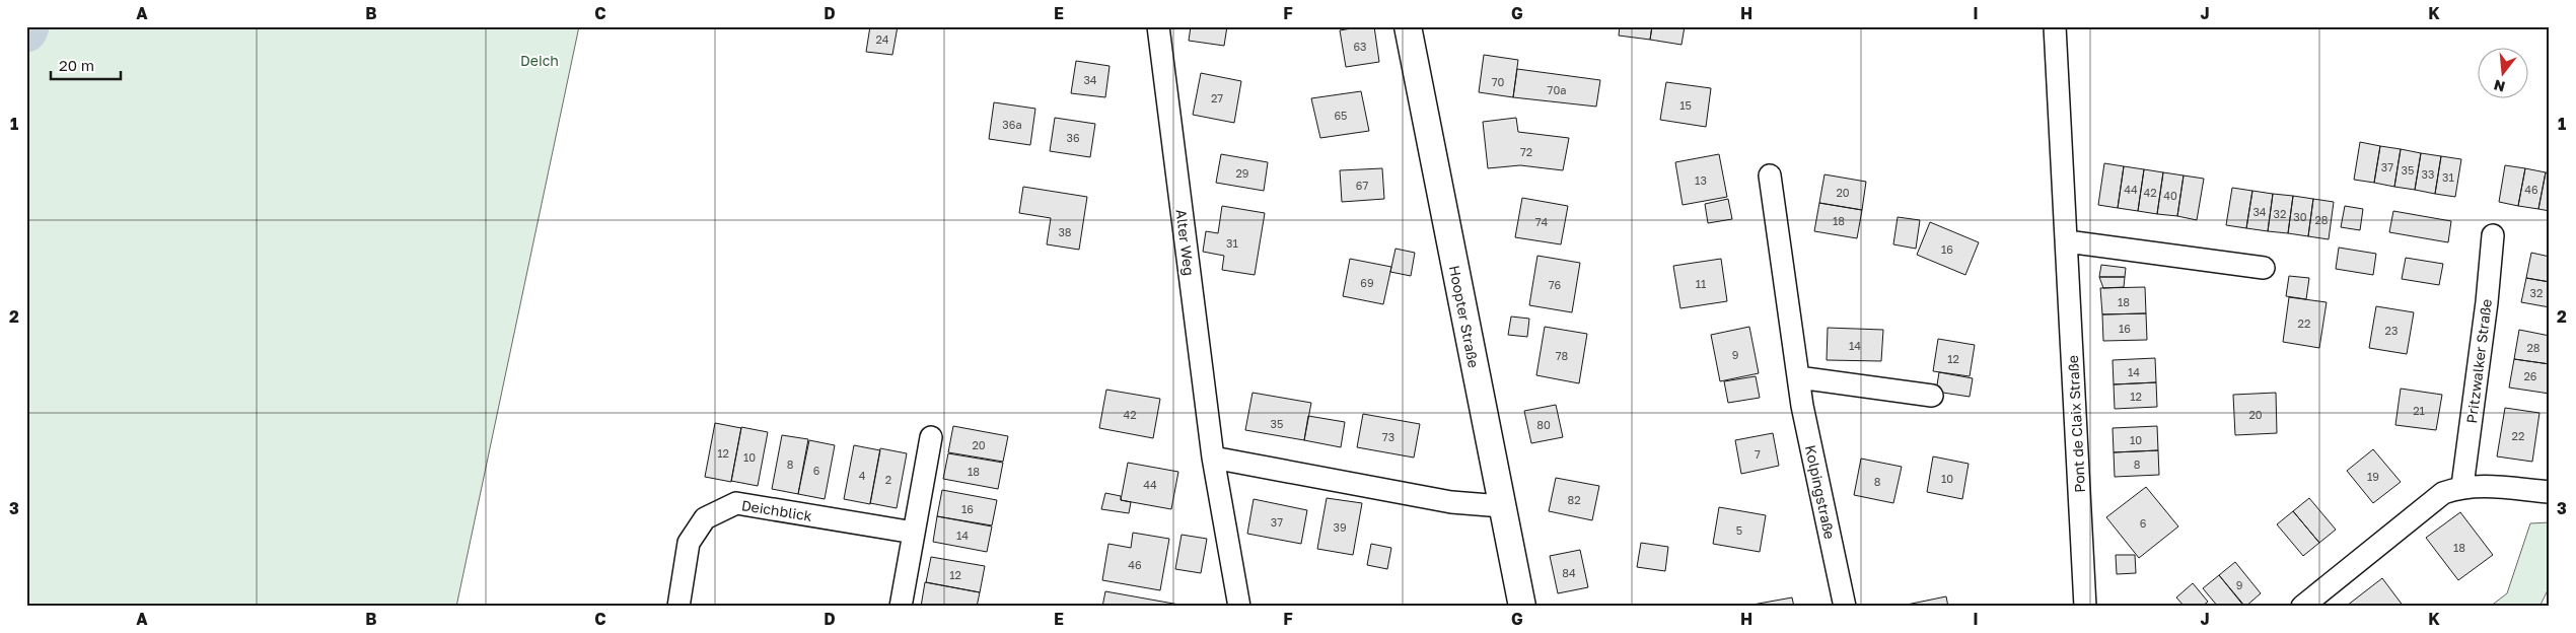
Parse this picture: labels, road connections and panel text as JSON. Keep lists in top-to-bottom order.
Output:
{
  "streets": {
    "street": [
      "Alter Weg",
      "Hoopter Straße",
      "Pritzwalker Straße",
      "Pont de Claix Straße",
      "Kolpingstraße",
      "Deichblick"
    ]
  },
  "parks": ["Deich"],
  "house_numbers": [
    "24",
    "63",
    "34",
    "70",
    "70a",
    "27",
    "15",
    "65",
    "36a",
    "36",
    "72",
    "37",
    "35",
    "29",
    "33",
    "31",
    "13",
    "67",
    "44",
    "46",
    "20",
    "42",
    "40",
    "34",
    "32",
    "30",
    "28",
    "18",
    "74",
    "38",
    "31",
    "16",
    "69",
    "11",
    "76",
    "32",
    "18",
    "22",
    "16",
    "23",
    "14",
    "28",
    "9",
    "78",
    "12",
    "14",
    "26",
    "12",
    "21",
    "42",
    "20",
    "35",
    "80",
    "22",
    "73",
    "10",
    "20",
    "12",
    "7",
    "10",
    "8",
    "8",
    "6",
    "18",
    "4",
    "19",
    "10",
    "2",
    "8",
    "44",
    "82",
    "16",
    "37",
    "6",
    "39",
    "5",
    "14",
    "18",
    "46",
    "84",
    "12",
    "9"
  ],
  "scale_bar": "20 m",
  "north": "bottom",
  "grid": {
    "columns": [
      "A",
      "B",
      "C",
      "D",
      "E",
      "F",
      "G",
      "H",
      "I",
      "J",
      "K"
    ],
    "rows": ["1", "2", "3"]
  }
}
